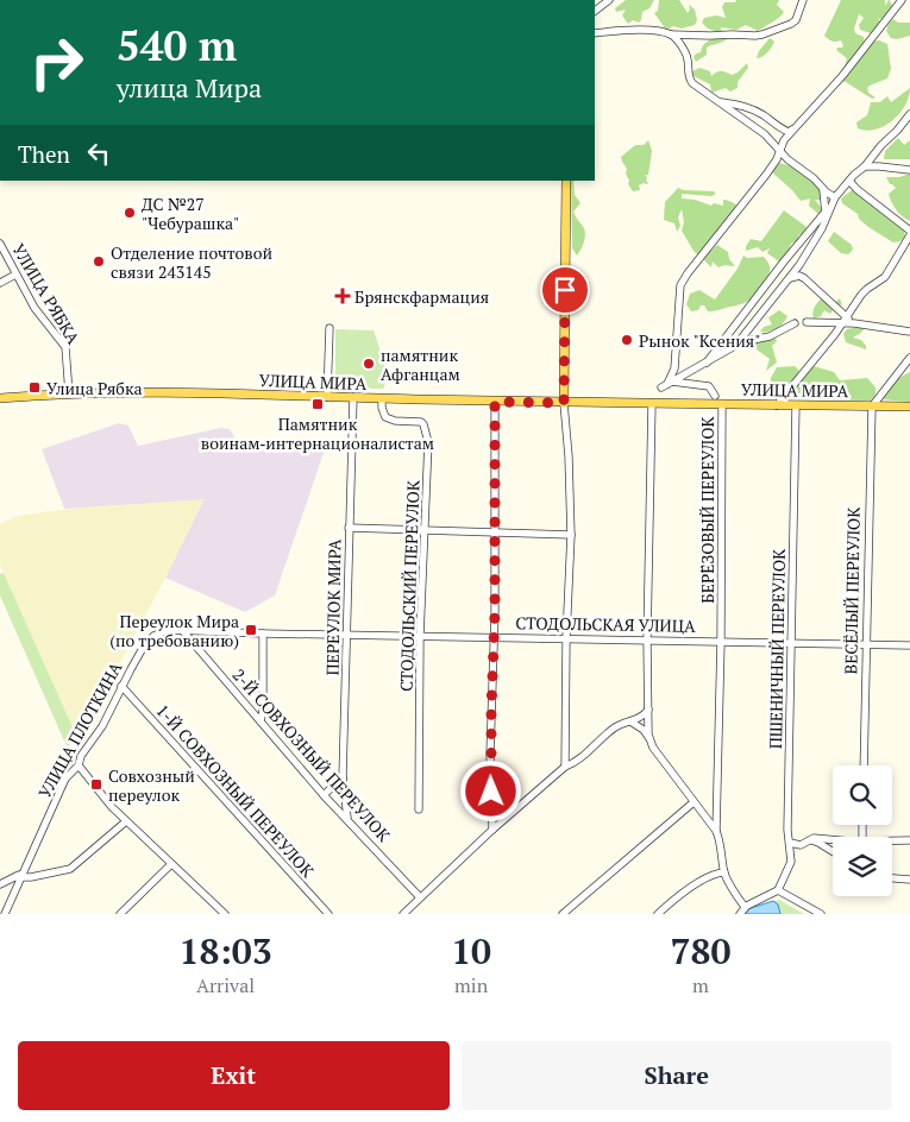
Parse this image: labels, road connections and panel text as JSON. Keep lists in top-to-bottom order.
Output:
{
  "streets": {
    "main road": ["УЛИЦА МИРА"],
    "street": [
      "УЛИЦА РЯБКА",
      "БЕРЁЗОВЫЙ ПЕРЕУЛОК",
      "СТОДОЛЬСКИЙ ПЕРЕУЛОК",
      "ВЕСЁЛЫЙ ПЕРЕУЛОК",
      "ПЕРЕУЛОК МИРА",
      "СТОДОЛЬСКАЯ УЛИЦА",
      "ПШЕНИЧНЫЙ ПЕРЕУЛОК",
      "УЛИЦА ПЛОТКИНА",
      "2-Й СОВХОЗНЫЙ ПЕРЕУЛОК",
      "1-Й СОВХОЗНЫЙ ПЕРЕУЛОК"
    ]
  },
  "crossings": [
    ["УЛИЦА РЯБКА", "УЛИЦА МИРА"],
    ["УЛИЦА МИРА", "БЕРЁЗОВЫЙ ПЕРЕУЛОК"],
    ["УЛИЦА МИРА", "СТОДОЛЬСКИЙ ПЕРЕУЛОК"],
    ["УЛИЦА МИРА", "ВЕСЁЛЫЙ ПЕРЕУЛОК"],
    ["УЛИЦА МИРА", "ПЕРЕУЛОК МИРА"],
    ["УЛИЦА МИРА", "ПШЕНИЧНЫЙ ПЕРЕУЛОК"],
    ["БЕРЁЗОВЫЙ ПЕРЕУЛОК", "СТОДОЛЬСКАЯ УЛИЦА"],
    ["СТОДОЛЬСКИЙ ПЕРЕУЛОК", "СТОДОЛЬСКАЯ УЛИЦА"],
    ["ВЕСЁЛЫЙ ПЕРЕУЛОК", "СТОДОЛЬСКАЯ УЛИЦА"],
    ["ПЕРЕУЛОК МИРА", "СТОДОЛЬСКАЯ УЛИЦА"],
    ["ПЕРЕУЛОК МИРА", "2-Й СОВХОЗНЫЙ ПЕРЕУЛОК"],
    ["СТОДОЛЬСКАЯ УЛИЦА", "ПШЕНИЧНЫЙ ПЕРЕУЛОК"],
    ["СТОДОЛЬСКАЯ УЛИЦА", "УЛИЦА ПЛОТКИНА"],
    ["СТОДОЛЬСКАЯ УЛИЦА", "2-Й СОВХОЗНЫЙ ПЕРЕУЛОК"],
    ["УЛИЦА ПЛОТКИНА", "1-Й СОВХОЗНЫЙ ПЕРЕУЛОК"]
  ],
  "places": {
    "other": [
      "ДС №27 \"Чебурашка\"",
      "Отделение почтовой связи 243145",
      "Рынок \"Ксения\"",
      "памятник Афганцам"
    ],
    "health": ["Брянскфармация"],
    "transit": [
      "Улица Рябка",
      "Памятник воинам‐интернационалистам",
      "Переулок Мира (по требованию)",
      "Совхозный переулок"
    ]
  },
  "page": {
    "turn": ["540 m", "улица Мира"],
    "then": "Then",
    "eta": [
      "18:03",
      "Arrival",
      "10",
      "min",
      "780",
      "m"
    ],
    "buttons": ["Exit", "Share"]
  }
}
